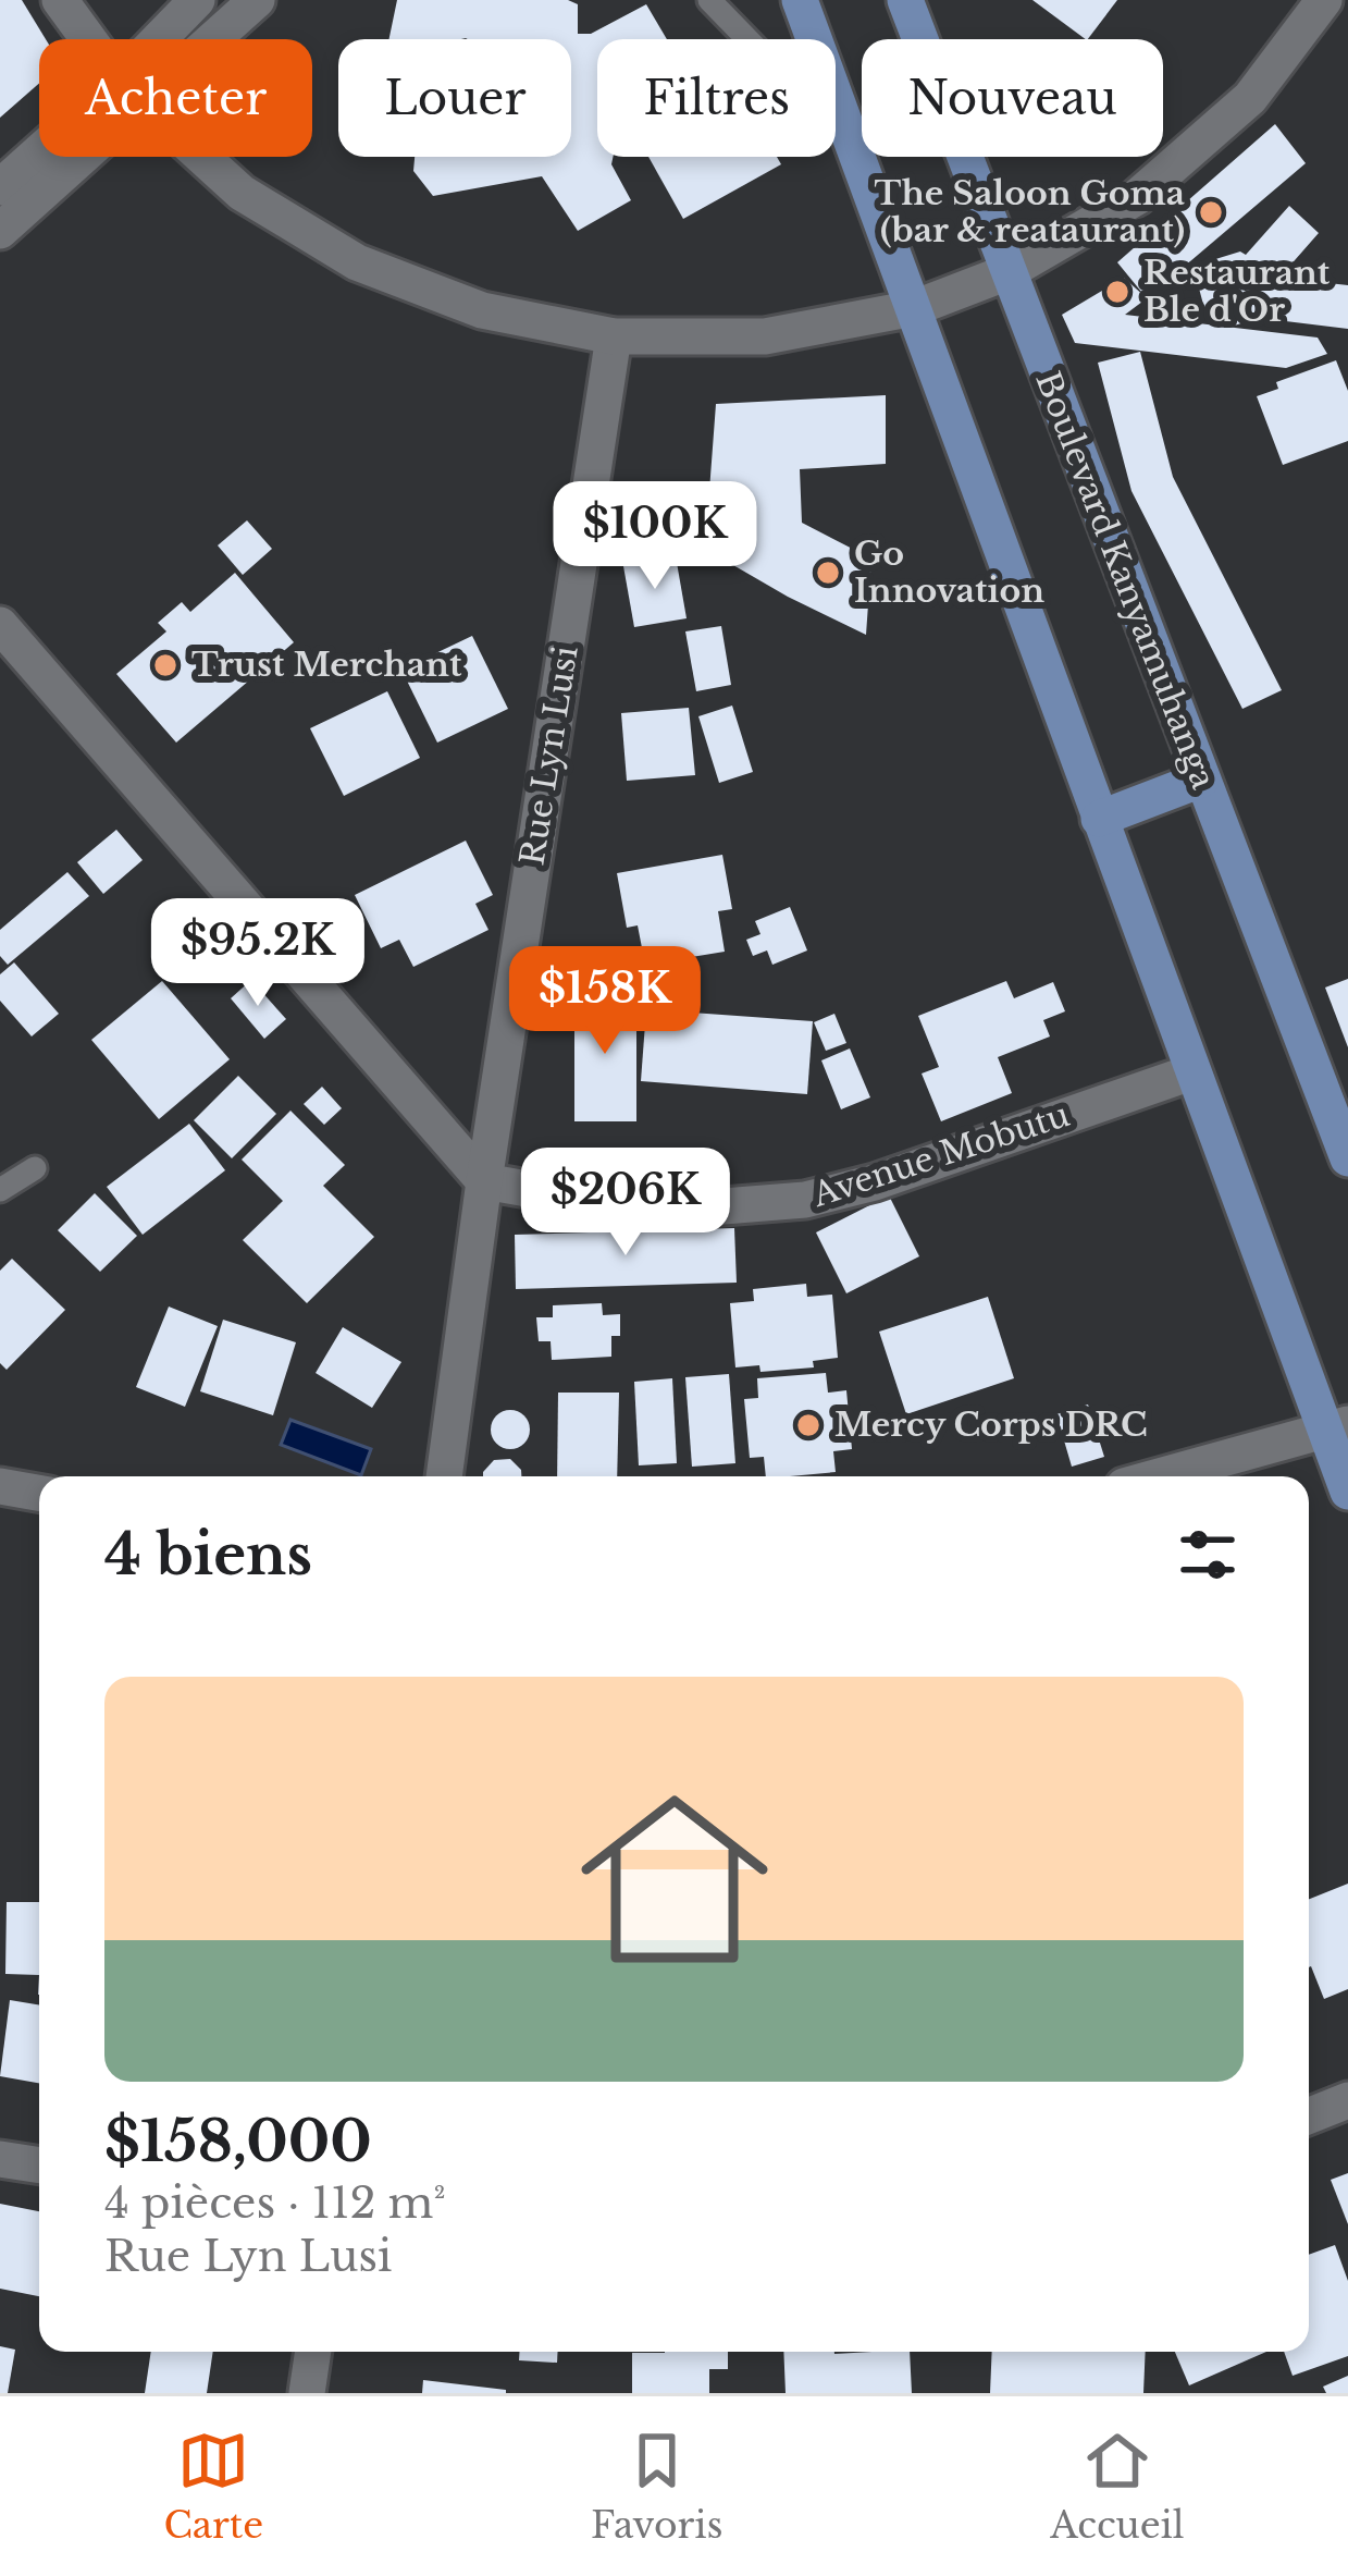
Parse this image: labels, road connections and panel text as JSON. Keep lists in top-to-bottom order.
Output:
{
  "streets": {
    "main road": ["Boulevard Kanyamuhanga"],
    "street": ["Rue Lyn Lusi", "Avenue Mobutu"]
  },
  "crossings": [
    ["Rue Lyn Lusi", "Avenue Mobutu"]
  ],
  "places": [
    "The Saloon Goma (bar & reataurant)",
    "Restaurant Ble d'Or",
    "Go Innovation",
    "Trust Merchant",
    "Mercy Corps DRC"
  ],
  "page": {
    "chip": [
      "Acheter",
      "Louer",
      "Filtres",
      "Nouveau"
    ],
    "price": [
      "$100K",
      "$95.2K",
      "$158K",
      "$206K"
    ],
    "heading": "4 biens",
    "list": [
      {
        "name": "$158,000",
        "note": "4 pièces · 112 m² · Rue Lyn Lusi"
      }
    ],
    "tabs": ["Carte", "Favoris", "Accueil"]
  }
}
